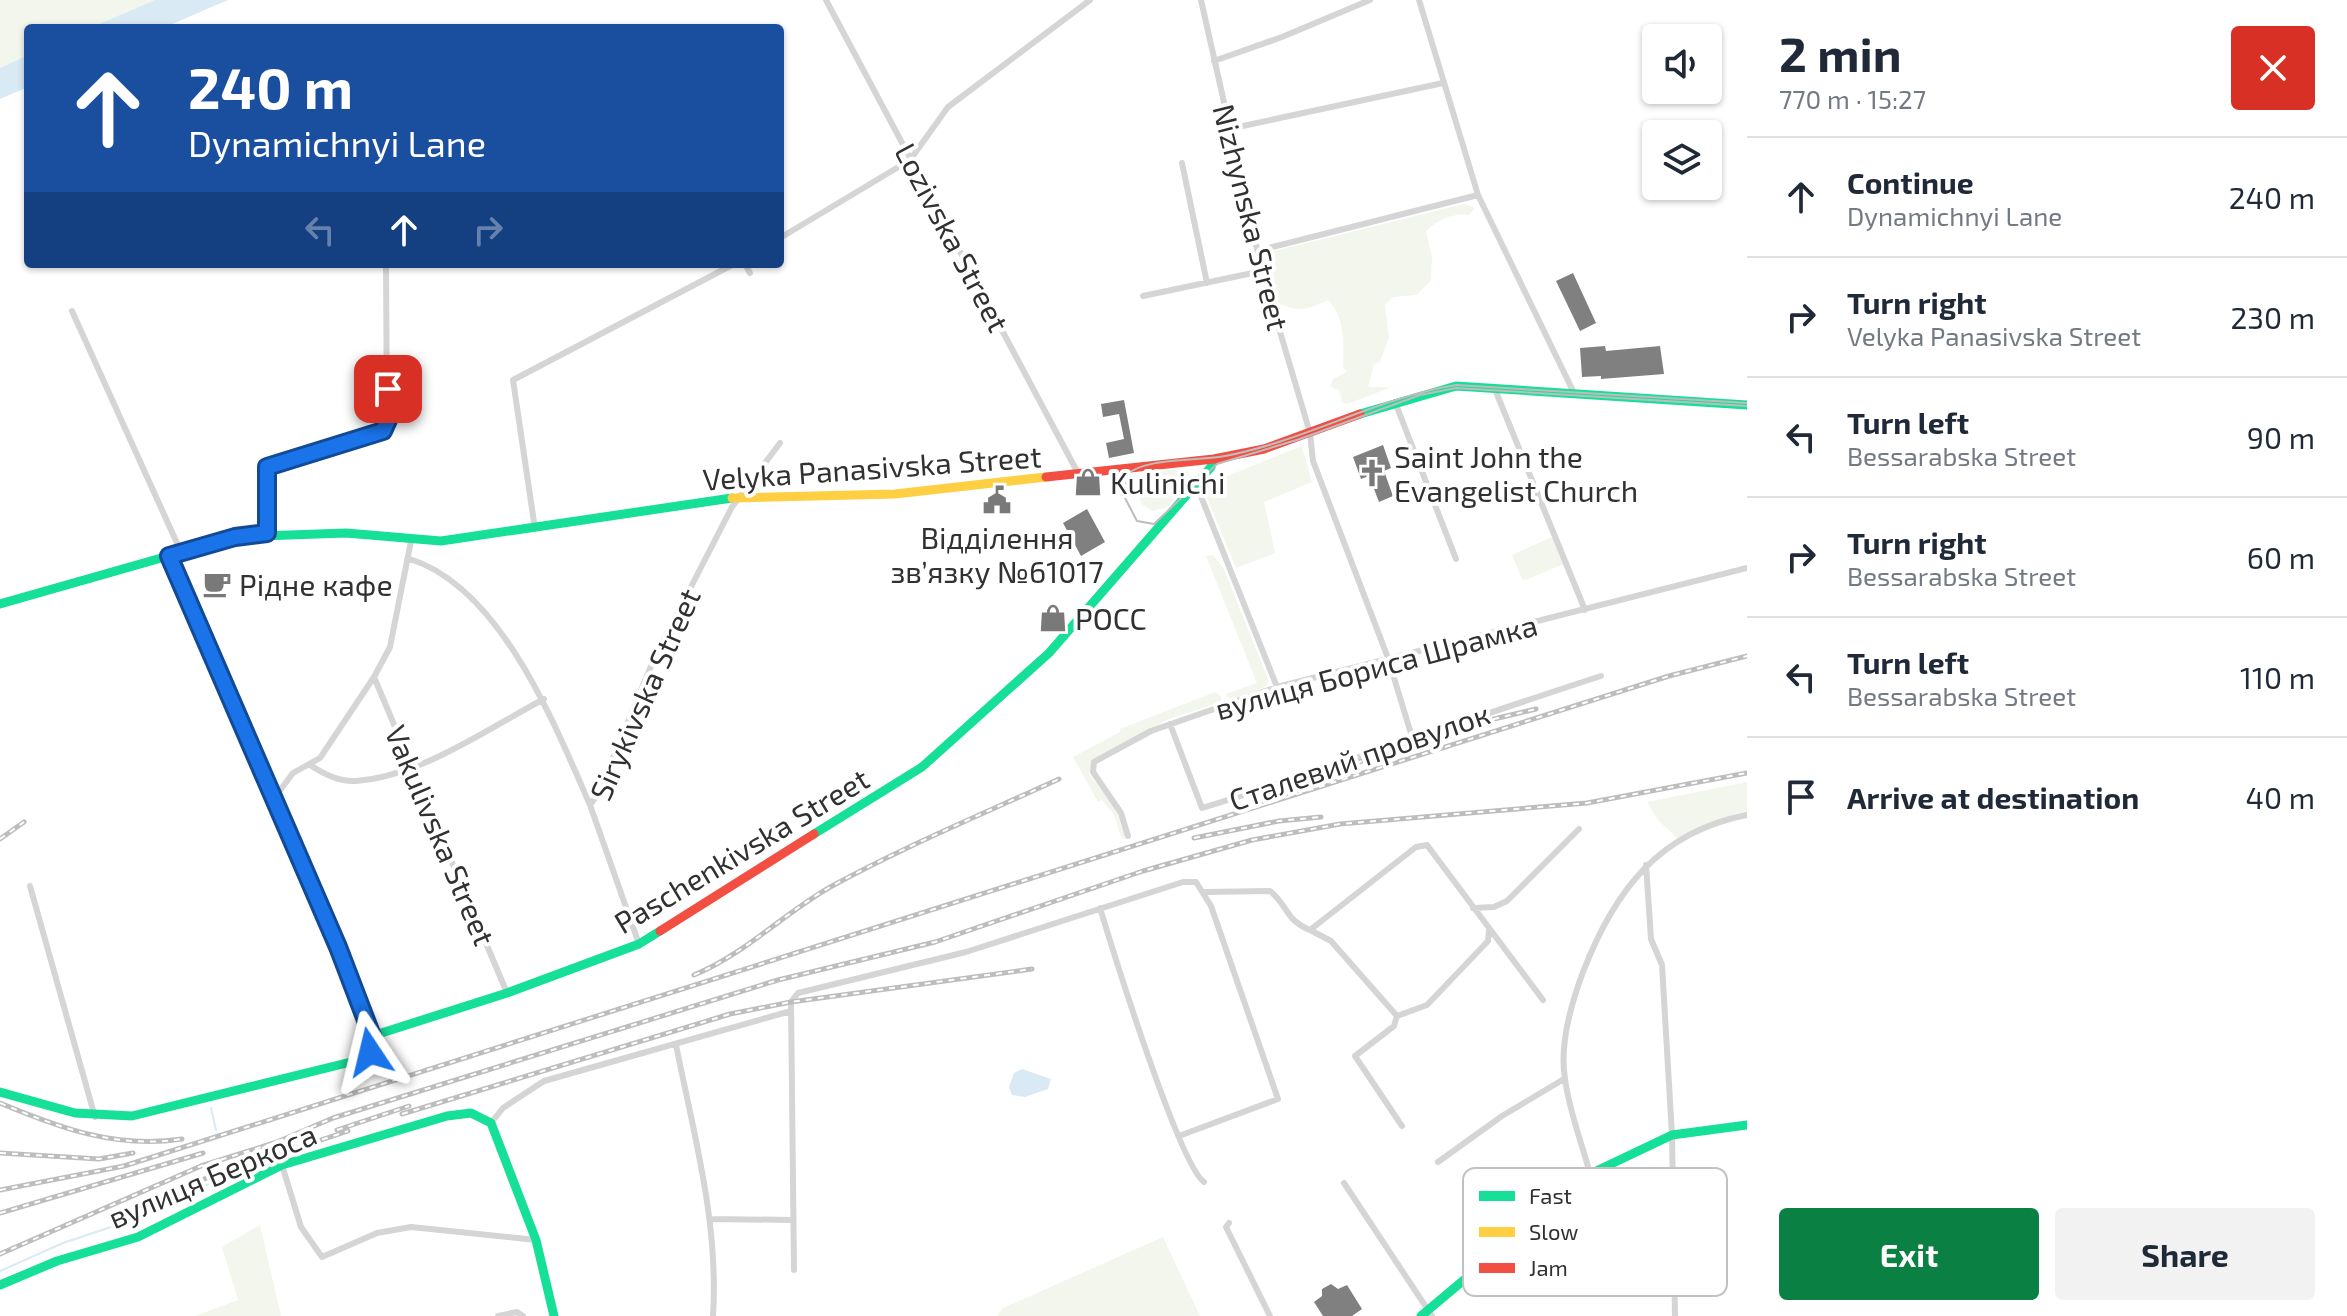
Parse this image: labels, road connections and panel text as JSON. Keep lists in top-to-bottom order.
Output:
{
  "streets": {
    "street": [
      "Nizhynska Street",
      "Lozivska Street",
      "Velyka Panasivska Street",
      "вулиця Бориса Шрамка",
      "Sirykivska Street",
      "Сталевий провулок",
      "Vakulivska Street",
      "Paschenkivska Street",
      "вулиця Беркоса"
    ]
  },
  "crossings": [
    ["Nizhynska Street", "Velyka Panasivska Street"],
    ["Nizhynska Street", "вулиця Бориса Шрамка"],
    ["Nizhynska Street", "Сталевий провулок"],
    ["Lozivska Street", "Velyka Panasivska Street"],
    ["Velyka Panasivska Street", "Sirykivska Street"],
    ["Velyka Panasivska Street", "Paschenkivska Street"],
    ["вулиця Бориса Шрамка", "Сталевий провулок"],
    ["Sirykivska Street", "Paschenkivska Street"],
    ["Vakulivska Street", "Paschenkivska Street"]
  ],
  "places": {
    "church": ["Saint John the Evangelist Church"],
    "shop": ["Kulinichi", "РОСС"],
    "public building": ["Відділення зв’язку №61017"],
    "cafe": ["Рідне кафе"]
  },
  "legend": ["Fast", "Slow", "Jam"],
  "page": {
    "heading": ["2 min", "770 m · 15:27"],
    "turn": ["240 m", "Dynamichnyi Lane"],
    "list": [
      {
        "name": "Continue",
        "note": "Dynamichnyi Lane",
        "value": "240 m"
      },
      {
        "name": "Turn right",
        "note": "Velyka Panasivska Street",
        "value": "230 m"
      },
      {
        "name": "Turn left",
        "note": "Bessarabska Street",
        "value": "90 m"
      },
      {
        "name": "Turn right",
        "note": "Bessarabska Street",
        "value": "60 m"
      },
      {
        "name": "Turn left",
        "note": "Bessarabska Street",
        "value": "110 m"
      },
      {
        "name": "Arrive at destination",
        "value": "40 m"
      }
    ],
    "buttons": ["Exit", "Share"]
  }
}
